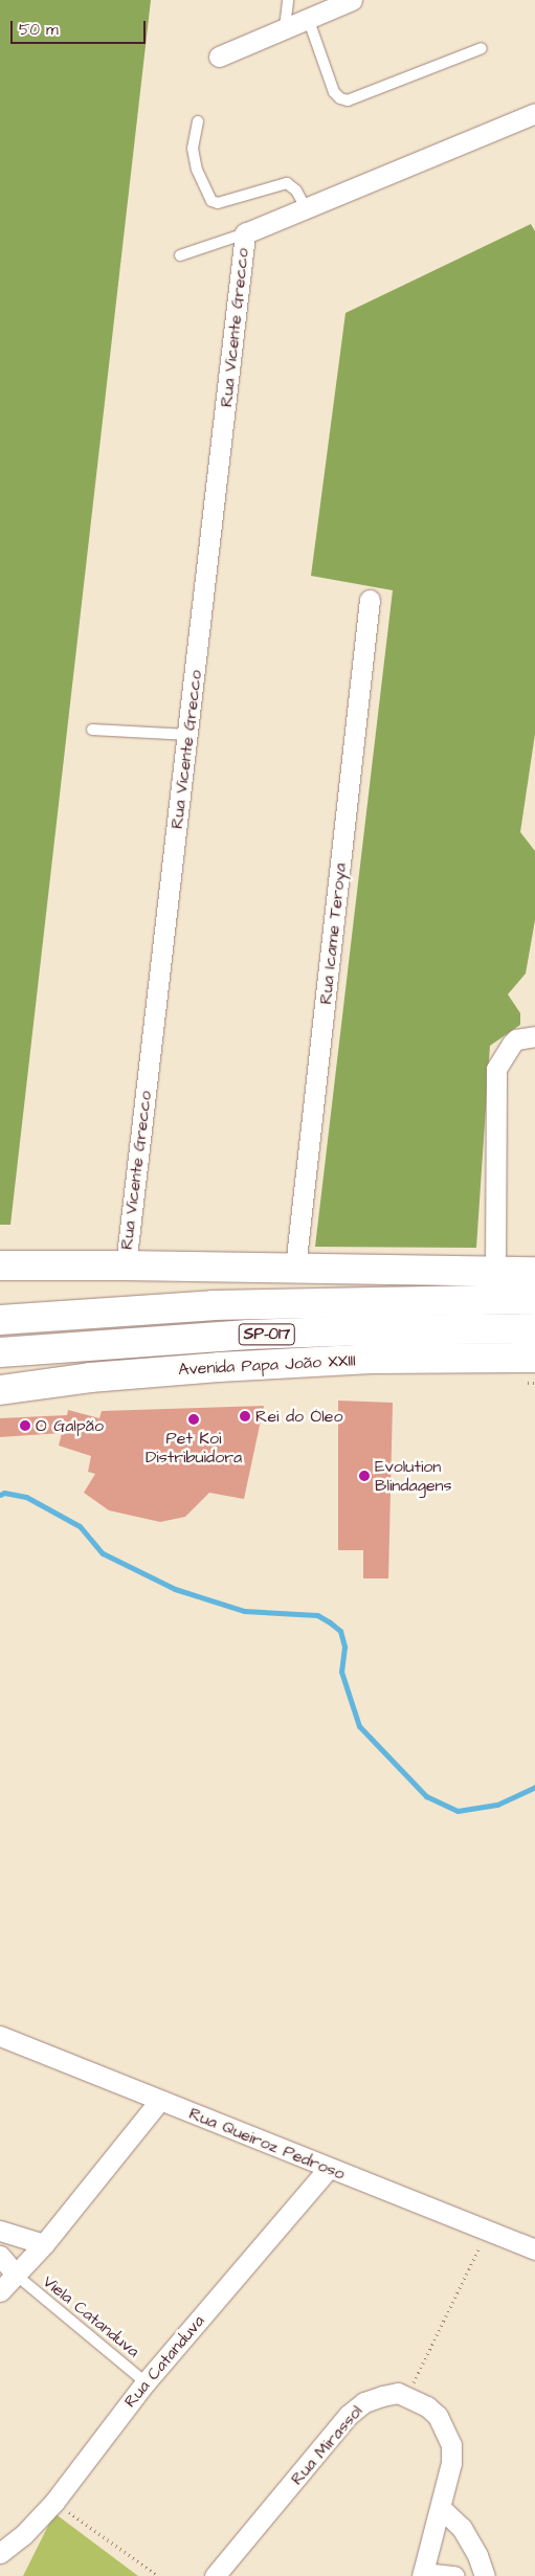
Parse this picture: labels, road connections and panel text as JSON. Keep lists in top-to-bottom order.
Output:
{
  "streets": {
    "main road": ["SP-017", "Avenida Papa João XXIII"],
    "street": [
      "Rua Vicente Grecco",
      "Rua Icame Teroya",
      "Rua Queiroz Pedroso",
      "Rua Catanduva",
      "Rua Mirassol"
    ],
    "lane": ["Viela Catanduva"]
  },
  "crossings": [
    ["Rua Queiroz Pedroso", "Rua Catanduva"],
    ["Viela Catanduva", "Rua Catanduva"]
  ],
  "places": [
    "Rei do Óleo",
    "Pet Koi Distribuidora",
    "O Galpão",
    "Evolution Blindagens"
  ],
  "scale_bar": "50 m"
}
